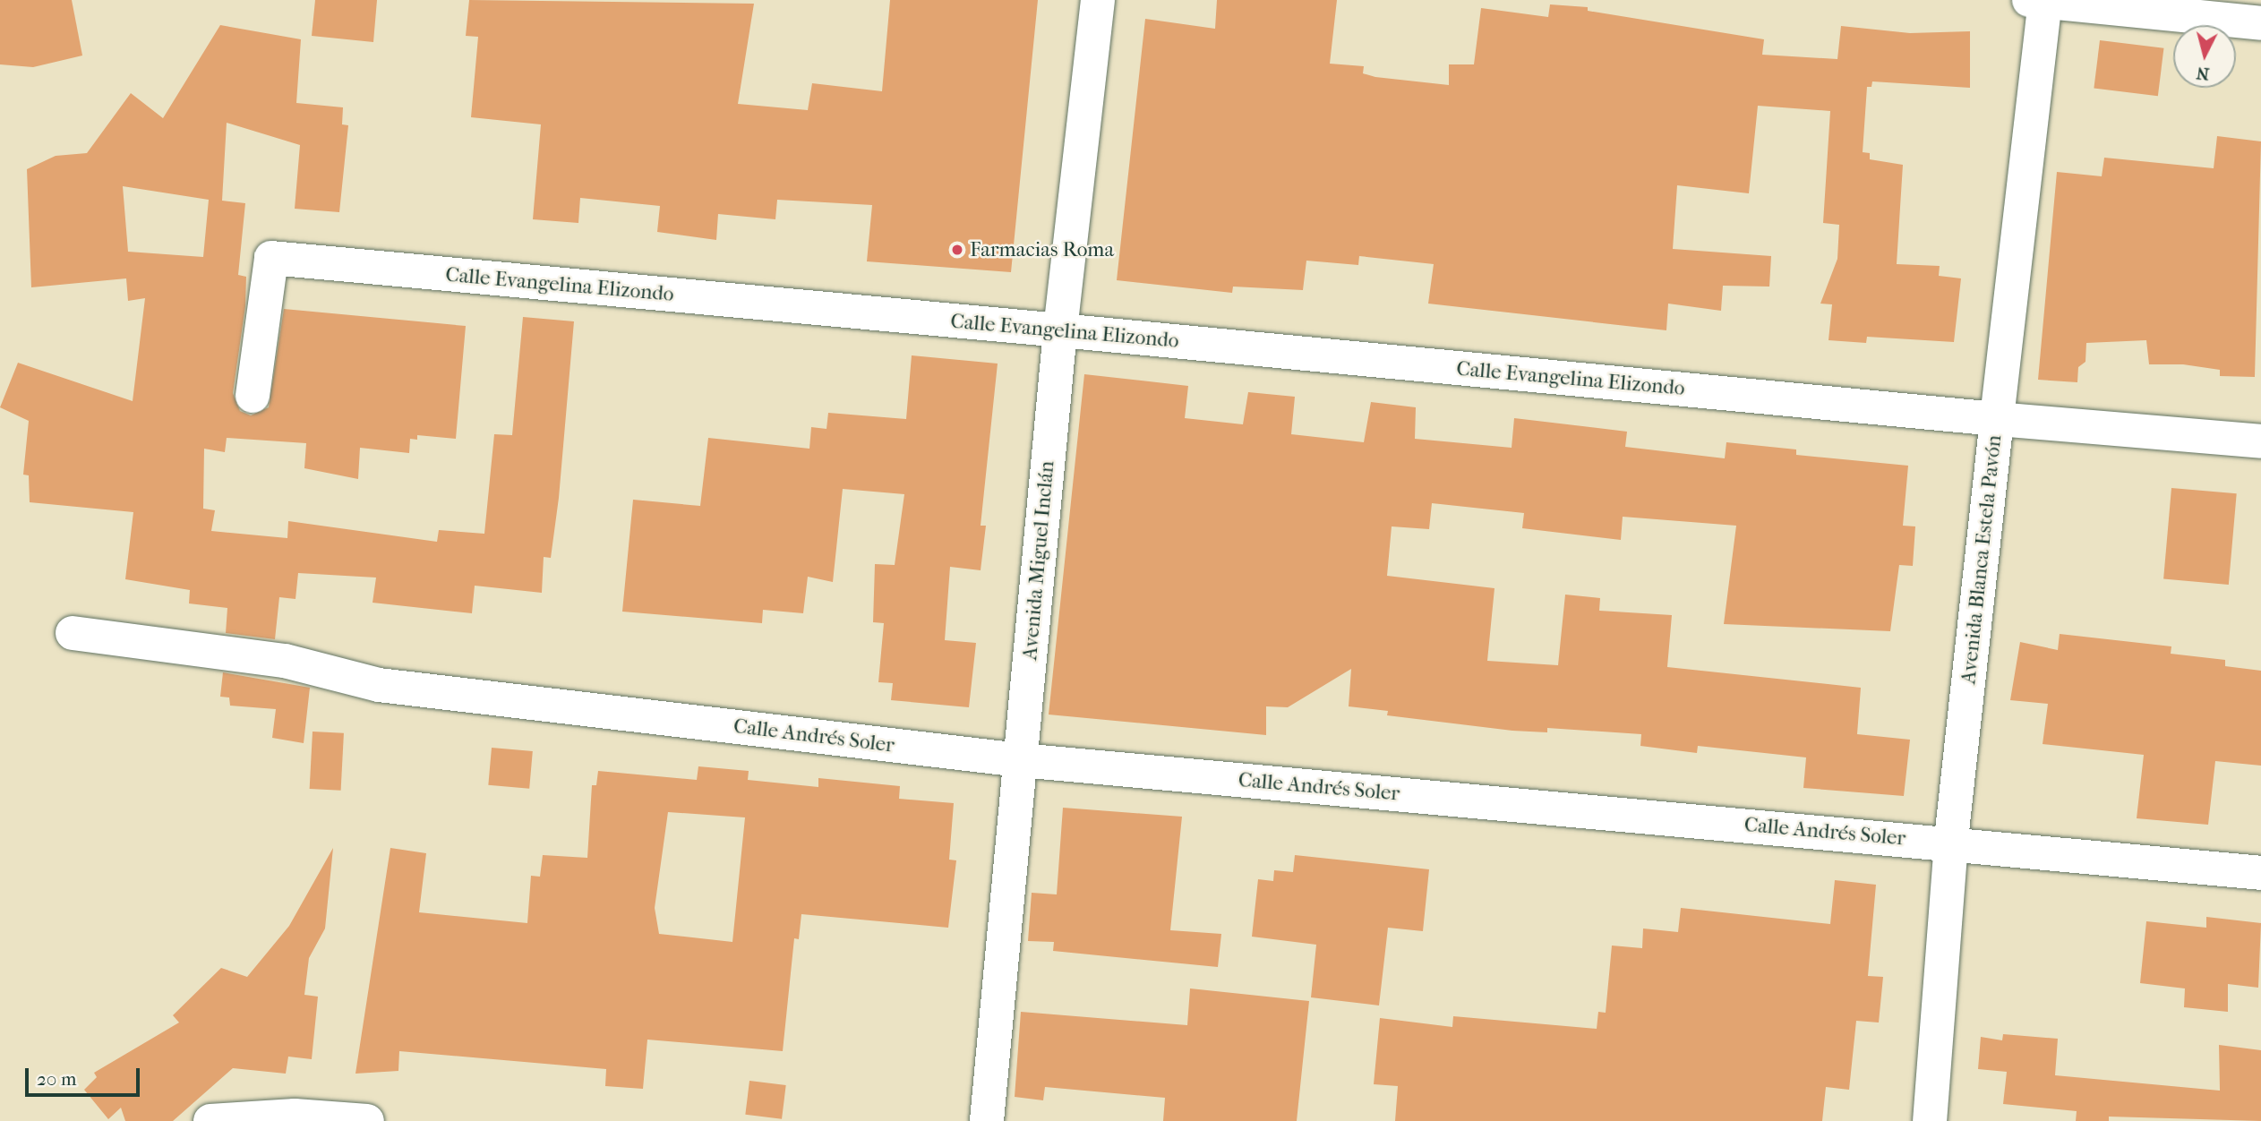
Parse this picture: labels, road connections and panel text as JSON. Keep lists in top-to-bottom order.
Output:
{
  "streets": {
    "street": [
      "Calle Evangelina Elizondo",
      "Avenida Blanca Estela Pavón",
      "Avenida Miguel Inclán",
      "Calle Andrés Soler"
    ]
  },
  "crossings": [
    ["Calle Evangelina Elizondo", "Avenida Blanca Estela Pavón"],
    ["Calle Evangelina Elizondo", "Avenida Miguel Inclán"],
    ["Avenida Blanca Estela Pavón", "Calle Andrés Soler"],
    ["Avenida Miguel Inclán", "Calle Andrés Soler"]
  ],
  "places": ["Farmacias Roma"],
  "scale_bar": "20 m",
  "north": "bottom"
}
